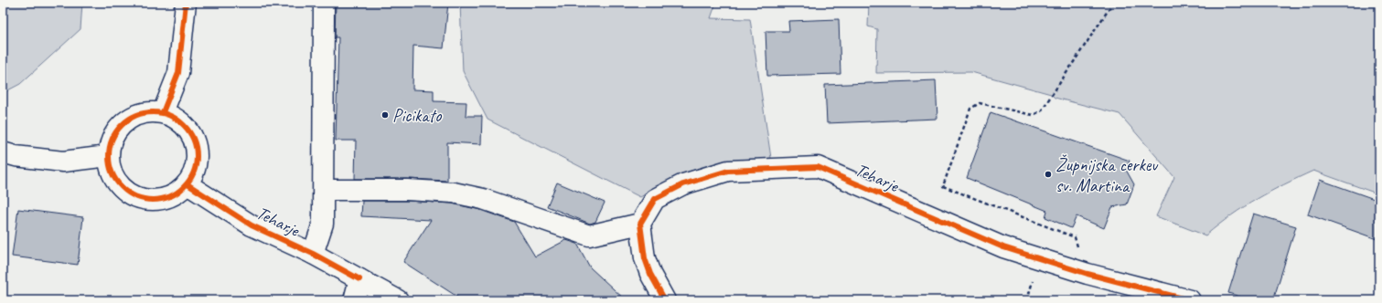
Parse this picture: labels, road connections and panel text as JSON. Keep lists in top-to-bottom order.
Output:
{
  "streets": {
    "street": ["Teharje"]
  },
  "places": ["Picikato", "Župnijska cerkev sv. Martina"]
}
